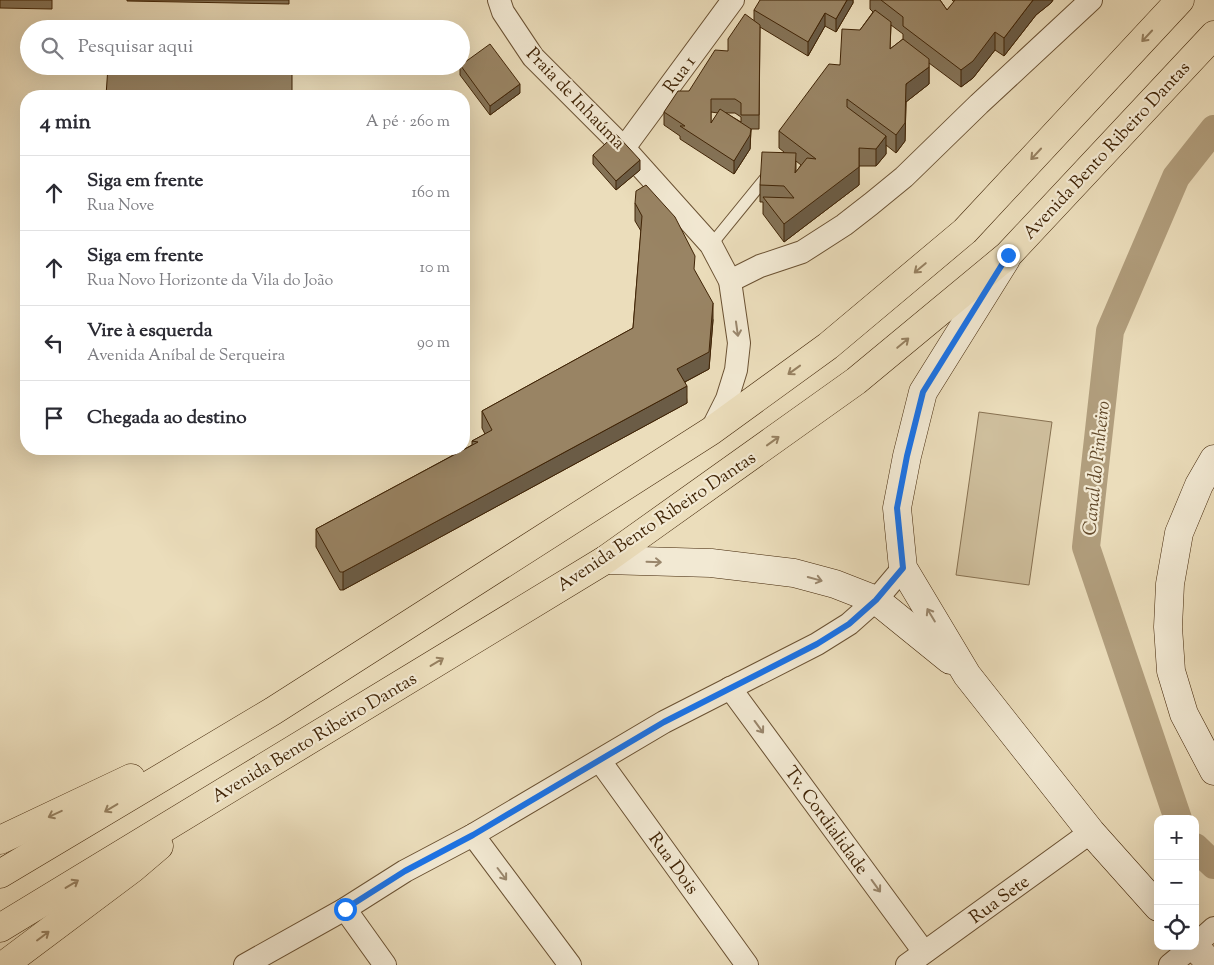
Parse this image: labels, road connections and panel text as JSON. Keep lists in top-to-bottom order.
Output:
{
  "streets": {
    "highway": ["Avenida Bento Ribeiro Dantas"],
    "street": [
      "Rua 1",
      "Praia de Inhaúma",
      "Tv. Cordialidade",
      "Rua Dois",
      "Rua Sete"
    ]
  },
  "crossings": [
    ["Rua 1", "Praia de Inhaúma"],
    ["Tv. Cordialidade", "Rua Sete"]
  ],
  "water": ["Canal do Pinheiro"],
  "page": {
    "search": "Pesquisar aqui",
    "heading": ["4 min", "A pé · 260 m"],
    "list": [
      ["Siga em frente", "Rua Nove", "160 m"],
      ["Siga em frente", "Rua Novo Horizonte da Vila do João", "10 m"],
      ["Vire à esquerda", "Avenida Aníbal de Serqueira", "90 m"],
      "Chegada ao destino"
    ],
    "map_buttons": ["+", "−"]
  }
}
